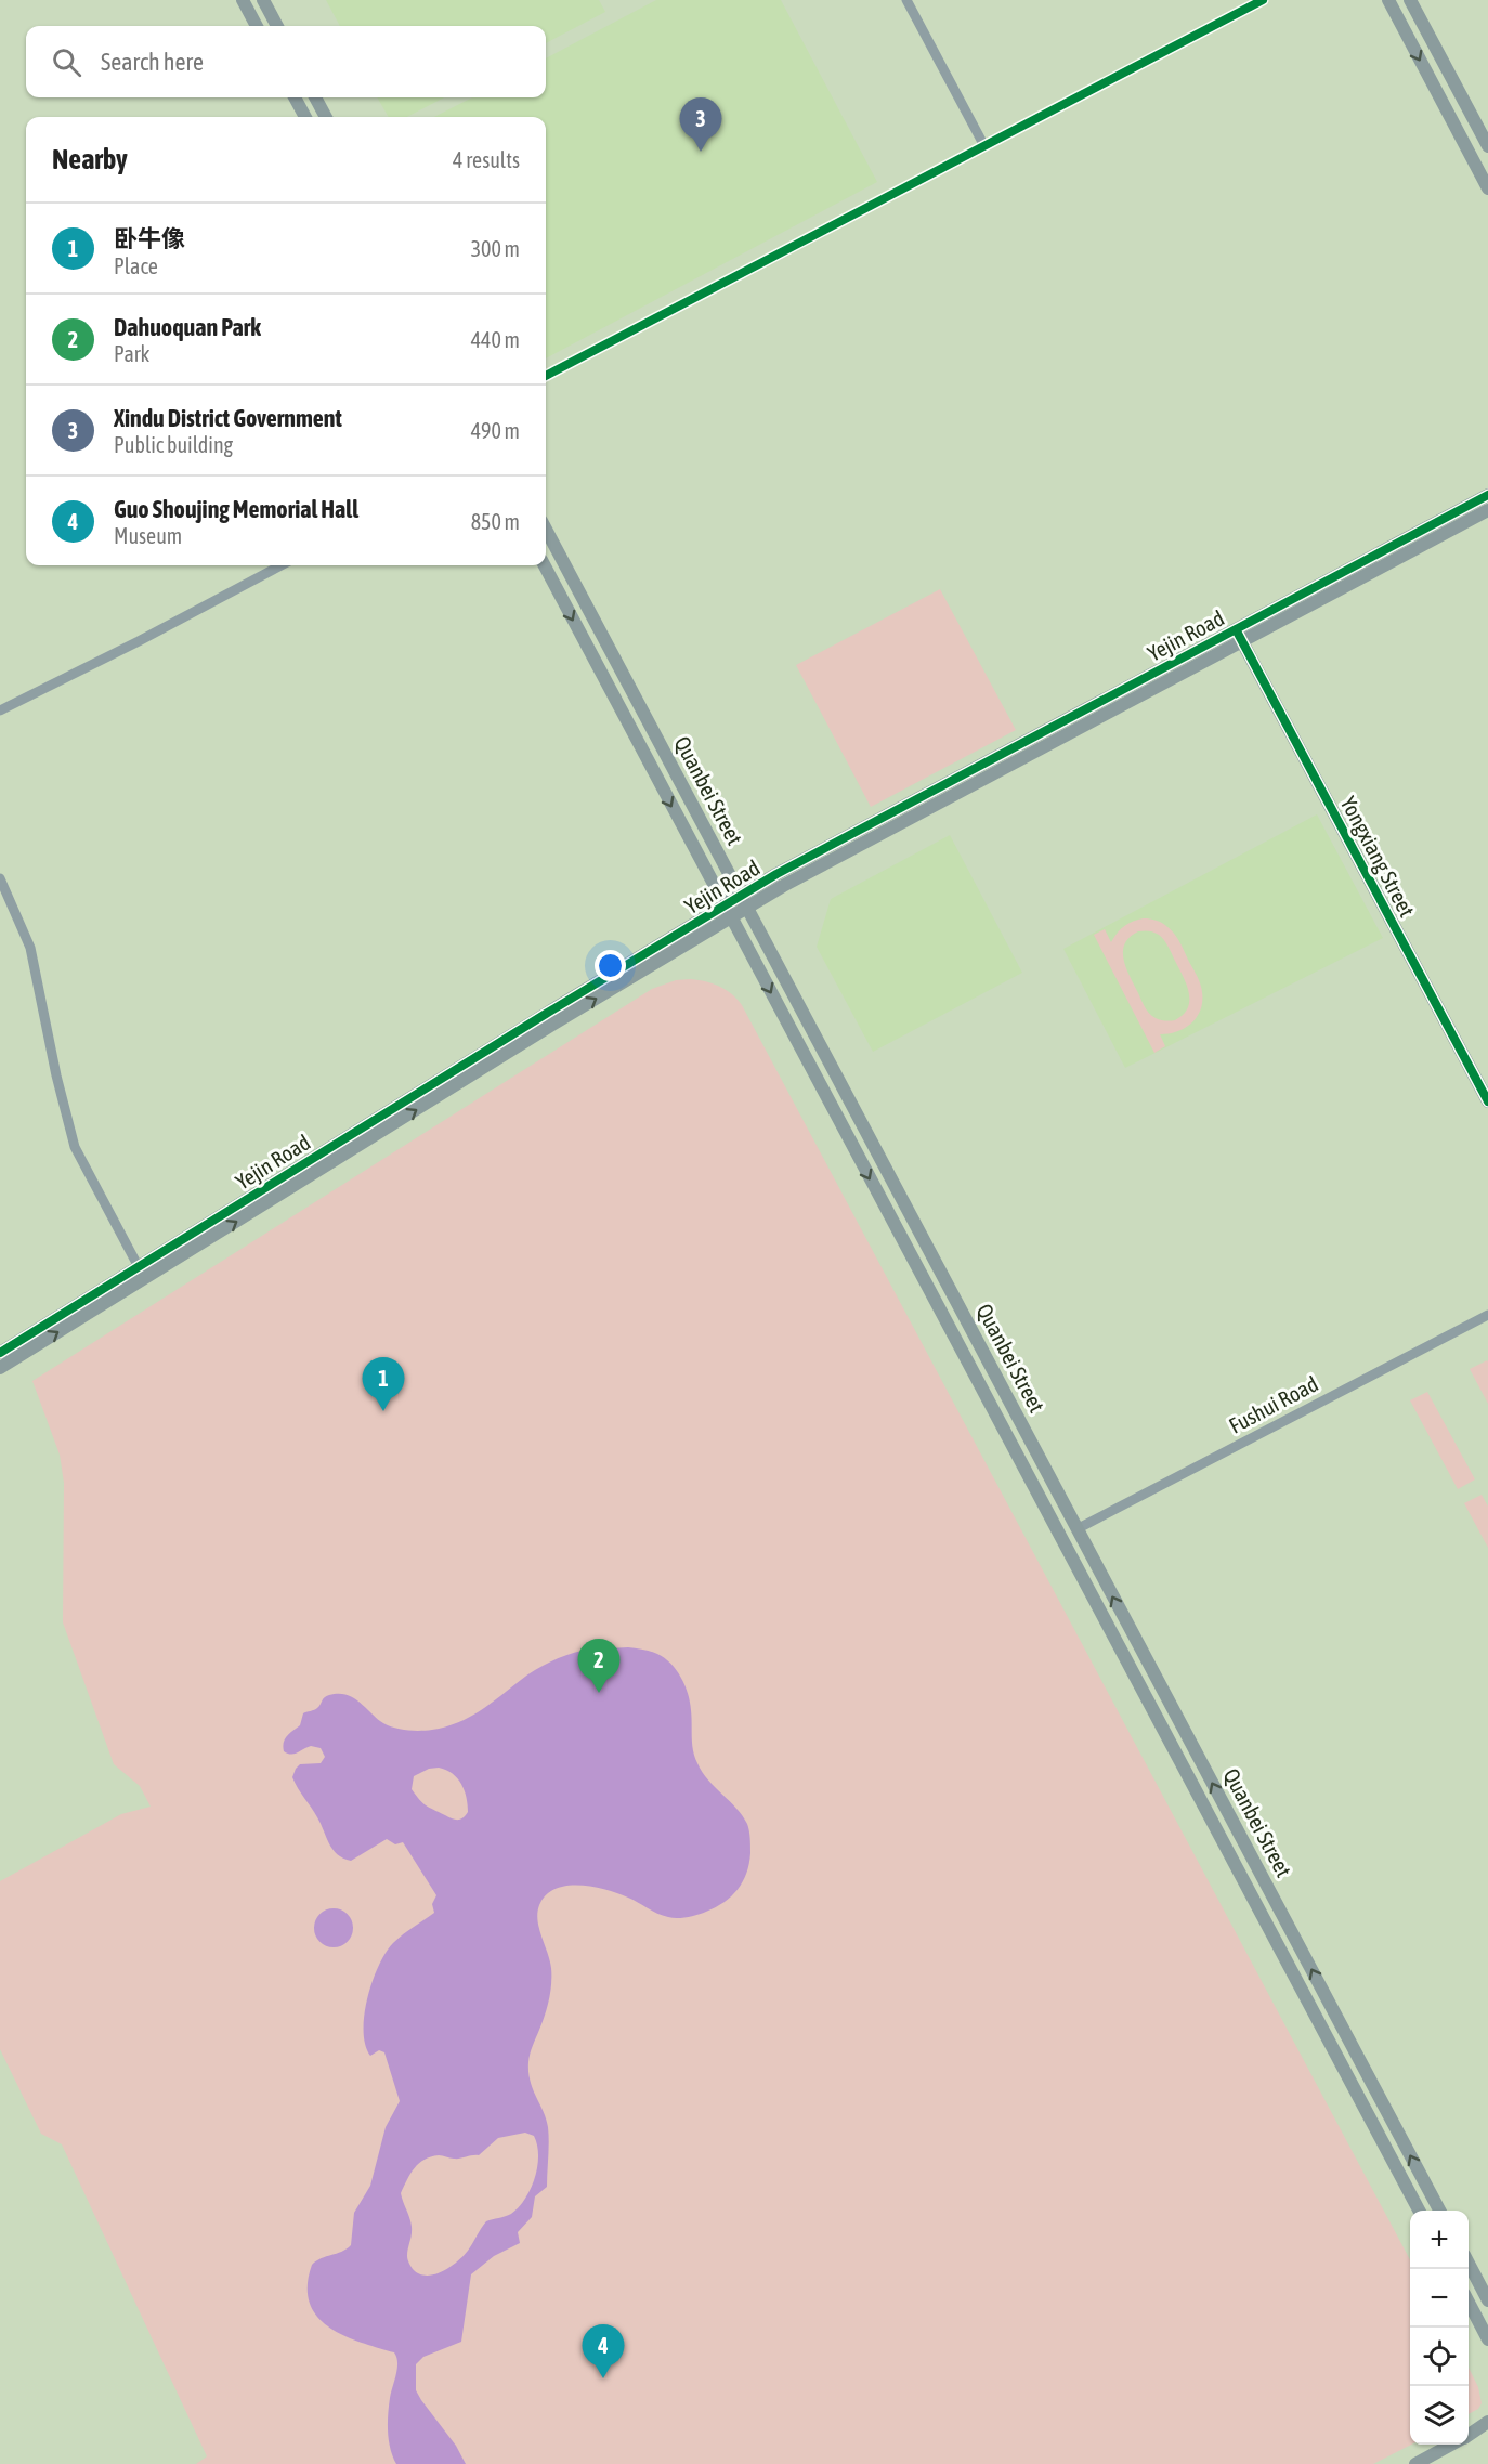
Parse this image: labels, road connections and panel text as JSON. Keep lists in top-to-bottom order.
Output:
{
  "streets": {
    "main road": ["Yejin Road", "Quanbei Street", "Yongxiang Street"],
    "street": ["Fushui Road"]
  },
  "crossings": [
    ["Yejin Road", "Quanbei Street"],
    ["Yejin Road", "Yongxiang Street"],
    ["Quanbei Street", "Fushui Road"]
  ],
  "page": {
    "search": "Search here",
    "pins": [
      "3",
      "1",
      "2",
      "4"
    ],
    "heading": ["Nearby", "4 results"],
    "list": [
      {
        "mark": "1",
        "name": "卧牛像",
        "note": "Place",
        "value": "300 m"
      },
      {
        "mark": "2",
        "name": "Dahuoquan Park",
        "note": "Park",
        "value": "440 m"
      },
      {
        "mark": "3",
        "name": "Xindu District Government",
        "note": "Public building",
        "value": "490 m"
      },
      {
        "mark": "4",
        "name": "Guo Shoujing Memorial Hall",
        "note": "Museum",
        "value": "850 m"
      }
    ],
    "map_buttons": ["+", "−"]
  }
}
